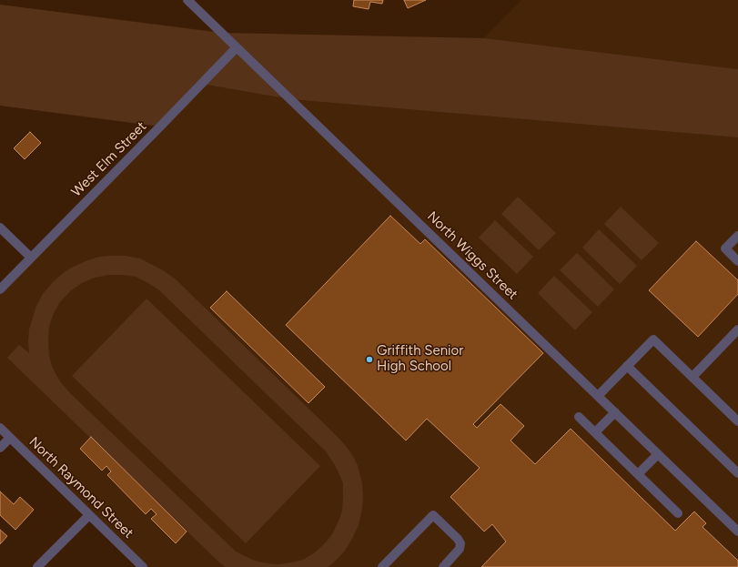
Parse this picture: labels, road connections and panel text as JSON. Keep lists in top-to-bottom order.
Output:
{
  "streets": {
    "street": ["West Elm Street", "North Wiggs Street", "North Raymond Street"]
  },
  "crossings": [
    ["West Elm Street", "North Wiggs Street"]
  ],
  "places": ["Griffith Senior High School"]
}
